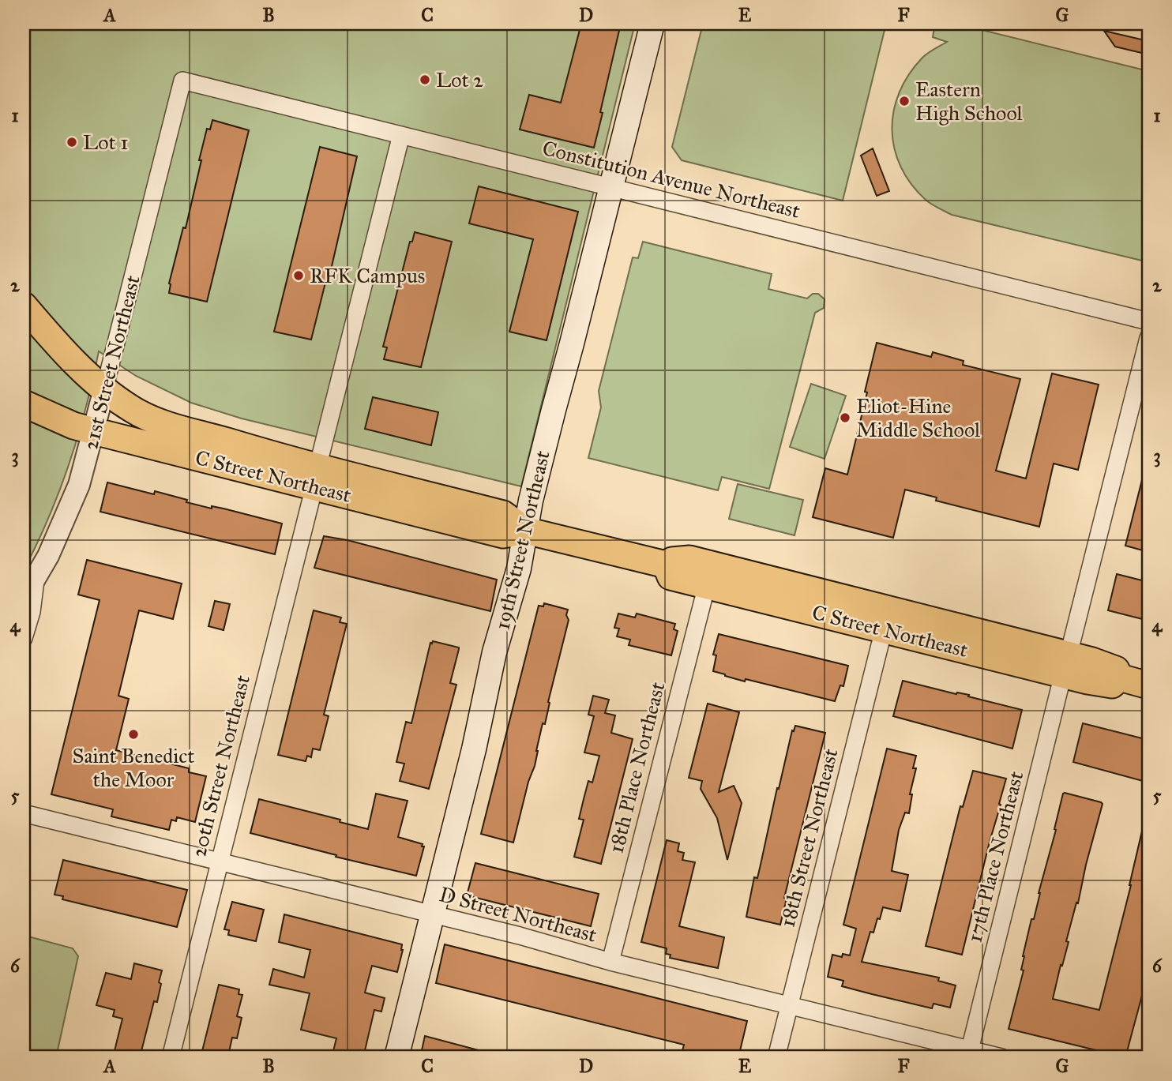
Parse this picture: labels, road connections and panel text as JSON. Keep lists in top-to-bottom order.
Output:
{
  "streets": {
    "main road": ["C Street Northeast", "19th Street Northeast"],
    "street": [
      "Constitution Avenue Northeast",
      "21st Street Northeast",
      "20th Street Northeast",
      "18th Place Northeast",
      "18th Street Northeast",
      "17th Place Northeast",
      "D Street Northeast"
    ]
  },
  "crossings": [
    ["Constitution Avenue Northeast", "21st Street Northeast"],
    ["Constitution Avenue Northeast", "19th Street Northeast"],
    ["Constitution Avenue Northeast", "20th Street Northeast"],
    ["21st Street Northeast", "C Street Northeast"],
    ["C Street Northeast", "19th Street Northeast"],
    ["C Street Northeast", "20th Street Northeast"],
    ["C Street Northeast", "18th Place Northeast"],
    ["C Street Northeast", "18th Street Northeast"],
    ["C Street Northeast", "17th Place Northeast"],
    ["19th Street Northeast", "D Street Northeast"],
    ["20th Street Northeast", "D Street Northeast"],
    ["18th Place Northeast", "D Street Northeast"],
    ["18th Street Northeast", "D Street Northeast"],
    ["17th Place Northeast", "D Street Northeast"]
  ],
  "places": [
    "Lot 2",
    "Eastern High School",
    "Lot 1",
    "RFK Campus",
    "Eliot-Hine Middle School",
    "Saint Benedict the Moor"
  ],
  "grid": {
    "columns": [
      "A",
      "B",
      "C",
      "D",
      "E",
      "F",
      "G"
    ],
    "rows": [
      "1",
      "2",
      "3",
      "4",
      "5",
      "6"
    ]
  }
}
